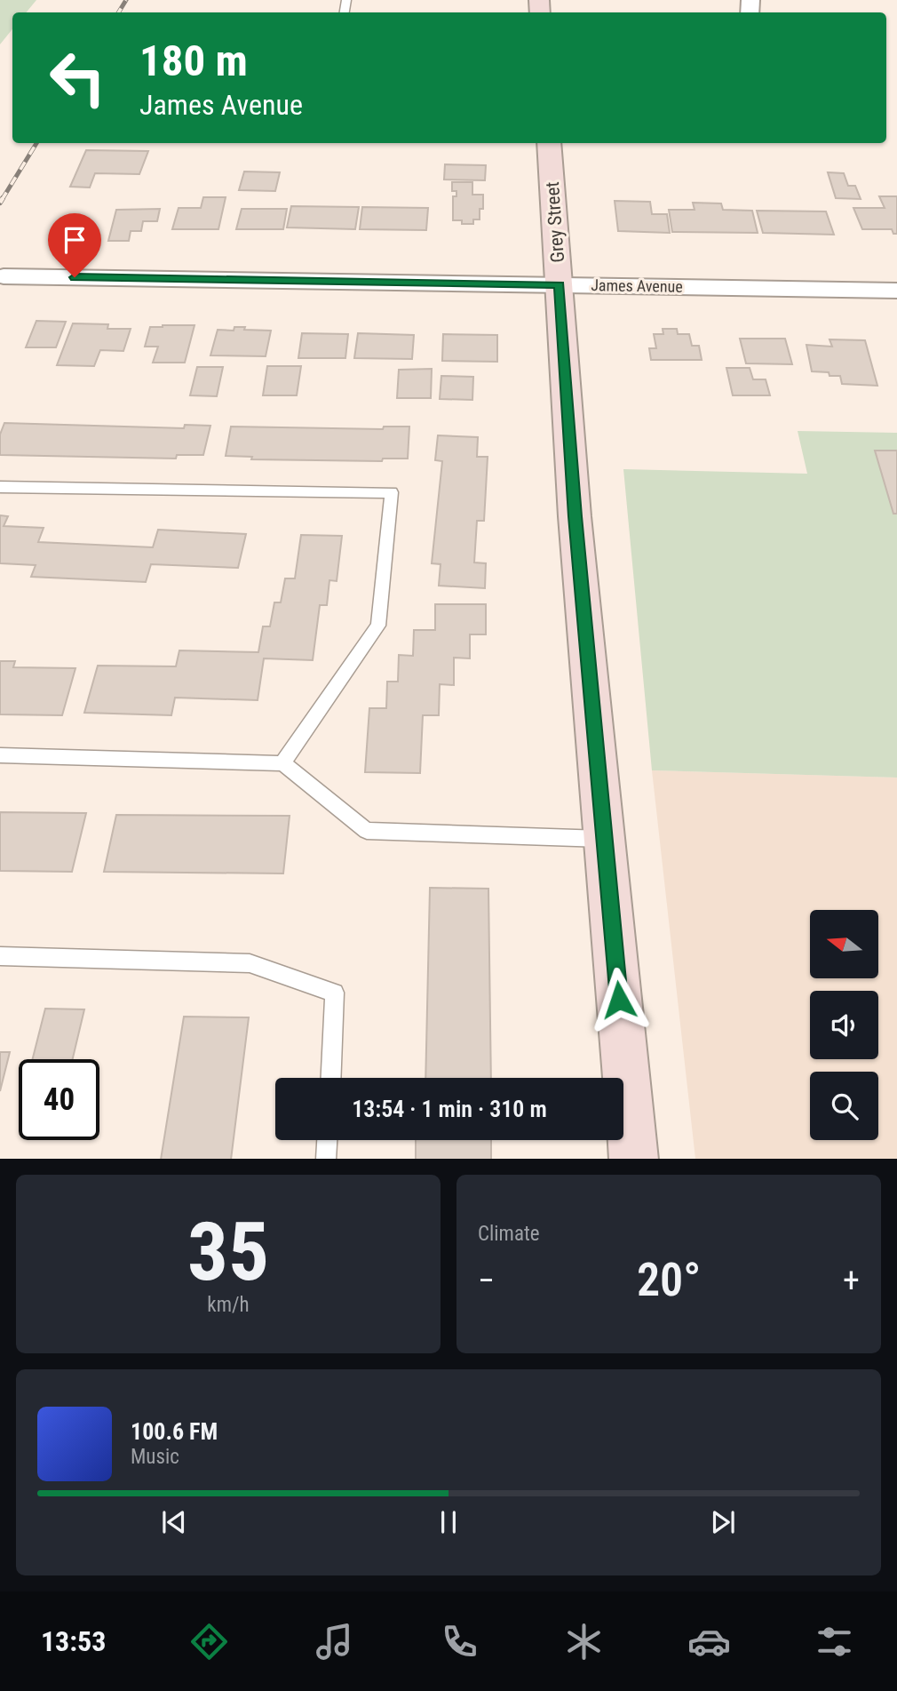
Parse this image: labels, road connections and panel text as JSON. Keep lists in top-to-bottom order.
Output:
{
  "streets": {
    "street": ["Grey Street", "James Avenue"]
  },
  "crossings": [
    ["Grey Street", "James Avenue"]
  ],
  "north": "left",
  "page": {
    "turn": ["180 m", "James Avenue"],
    "limit": "40",
    "trip": "13:54 · 1 min · 310 m",
    "tile": [
      ["35", "km/h"],
      "Climate"
    ],
    "heat": ["−", "20°", "+"],
    "song": ["100.6 FM", "Music"],
    "tabs": "13:53"
  }
}
